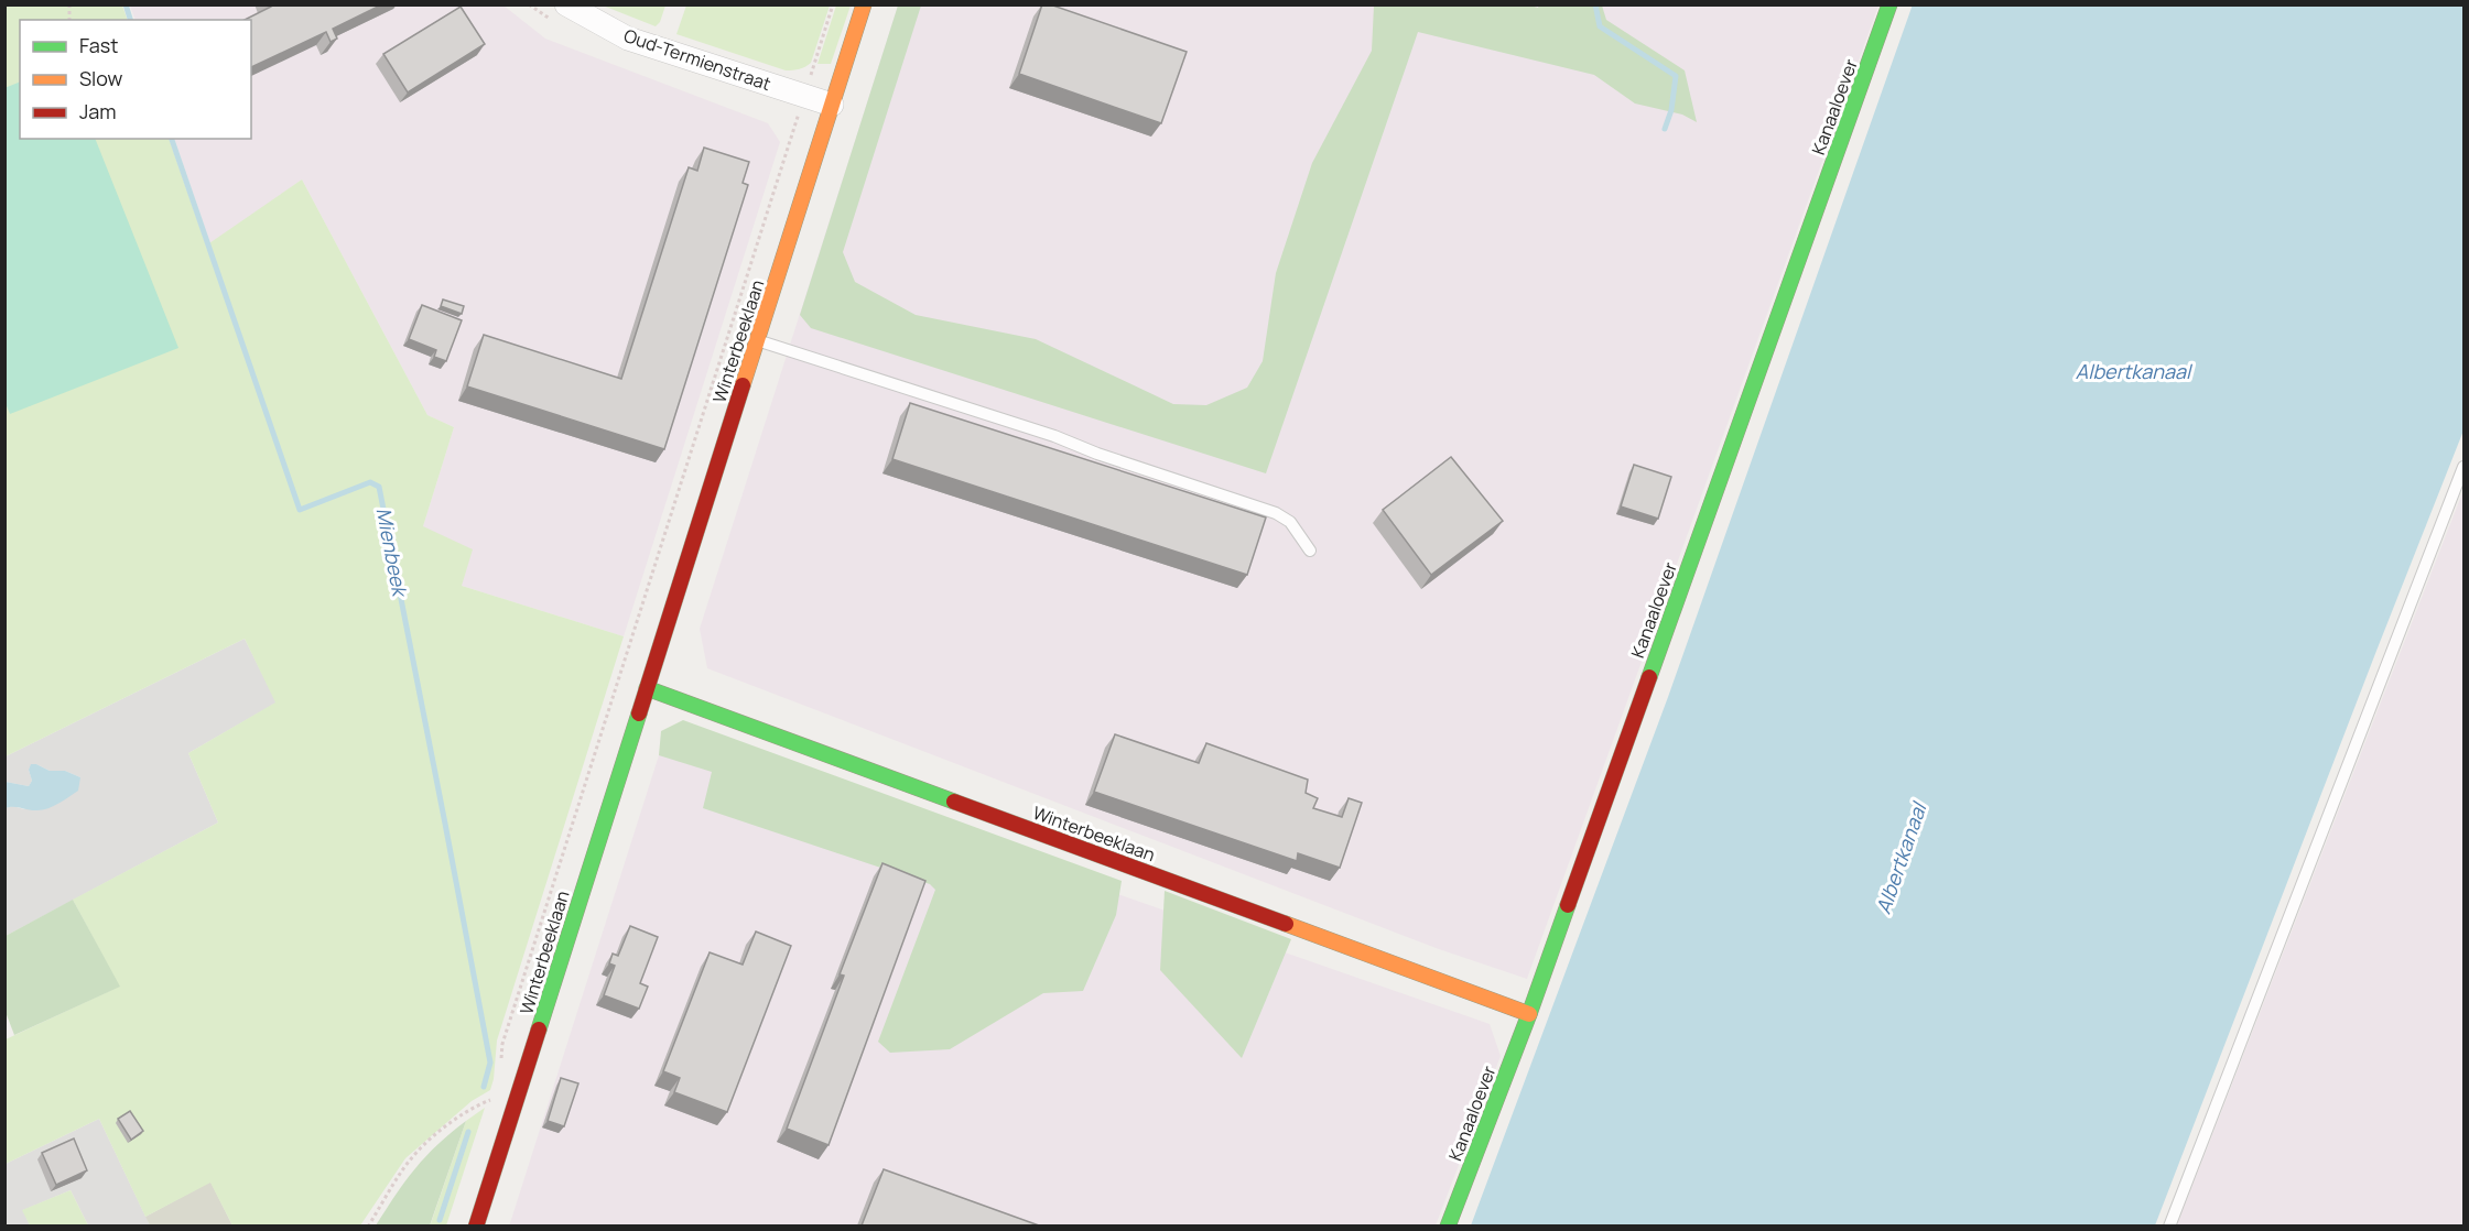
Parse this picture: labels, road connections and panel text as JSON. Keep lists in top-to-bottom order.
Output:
{
  "streets": {
    "street": ["Oud-Termienstraat", "Kanaaloever", "Winterbeeklaan"]
  },
  "crossings": [
    ["Oud-Termienstraat", "Winterbeeklaan"],
    ["Kanaaloever", "Winterbeeklaan"]
  ],
  "water": ["Albertkanaal", "Mienbeek"],
  "legend": ["Fast", "Slow", "Jam"]
}
